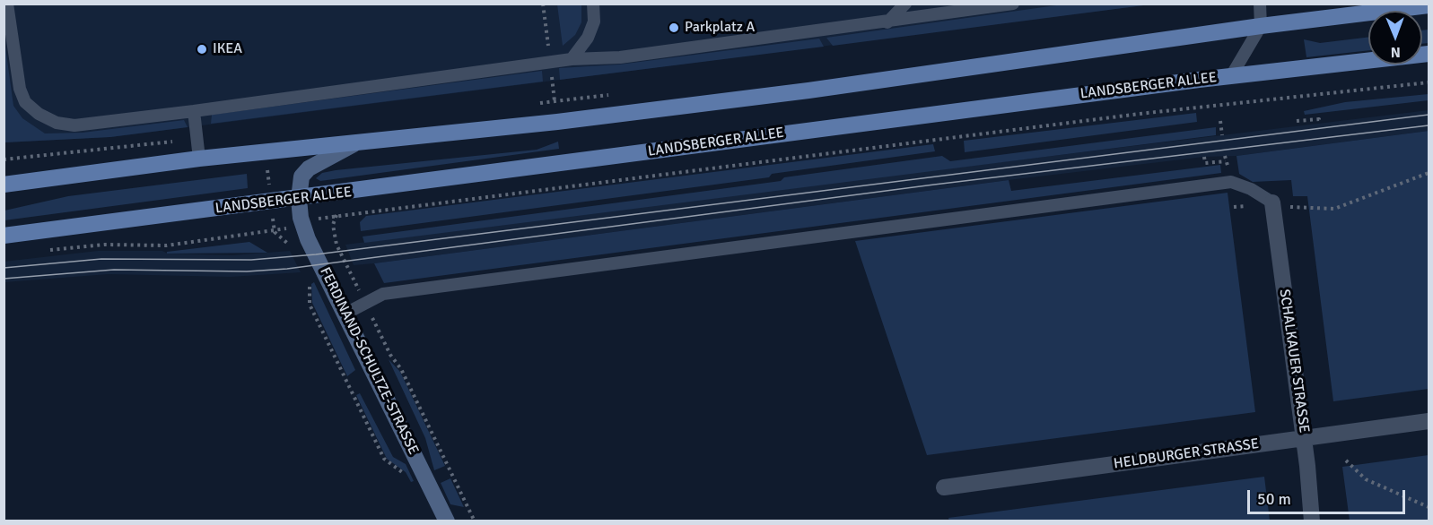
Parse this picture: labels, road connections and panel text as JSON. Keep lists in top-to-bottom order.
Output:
{
  "streets": {
    "main road": ["LANDSBERGER ALLEE"],
    "street": ["FERDINAND-SCHULTZE-STRASSE", "SCHALKAUER STRASSE", "HELDBURGER STRASSE"]
  },
  "crossings": [
    ["LANDSBERGER ALLEE", "FERDINAND-SCHULTZE-STRASSE"],
    ["SCHALKAUER STRASSE", "HELDBURGER STRASSE"]
  ],
  "places": ["Parkplatz A", "IKEA"],
  "scale_bar": "50 m",
  "north": "bottom"
}
